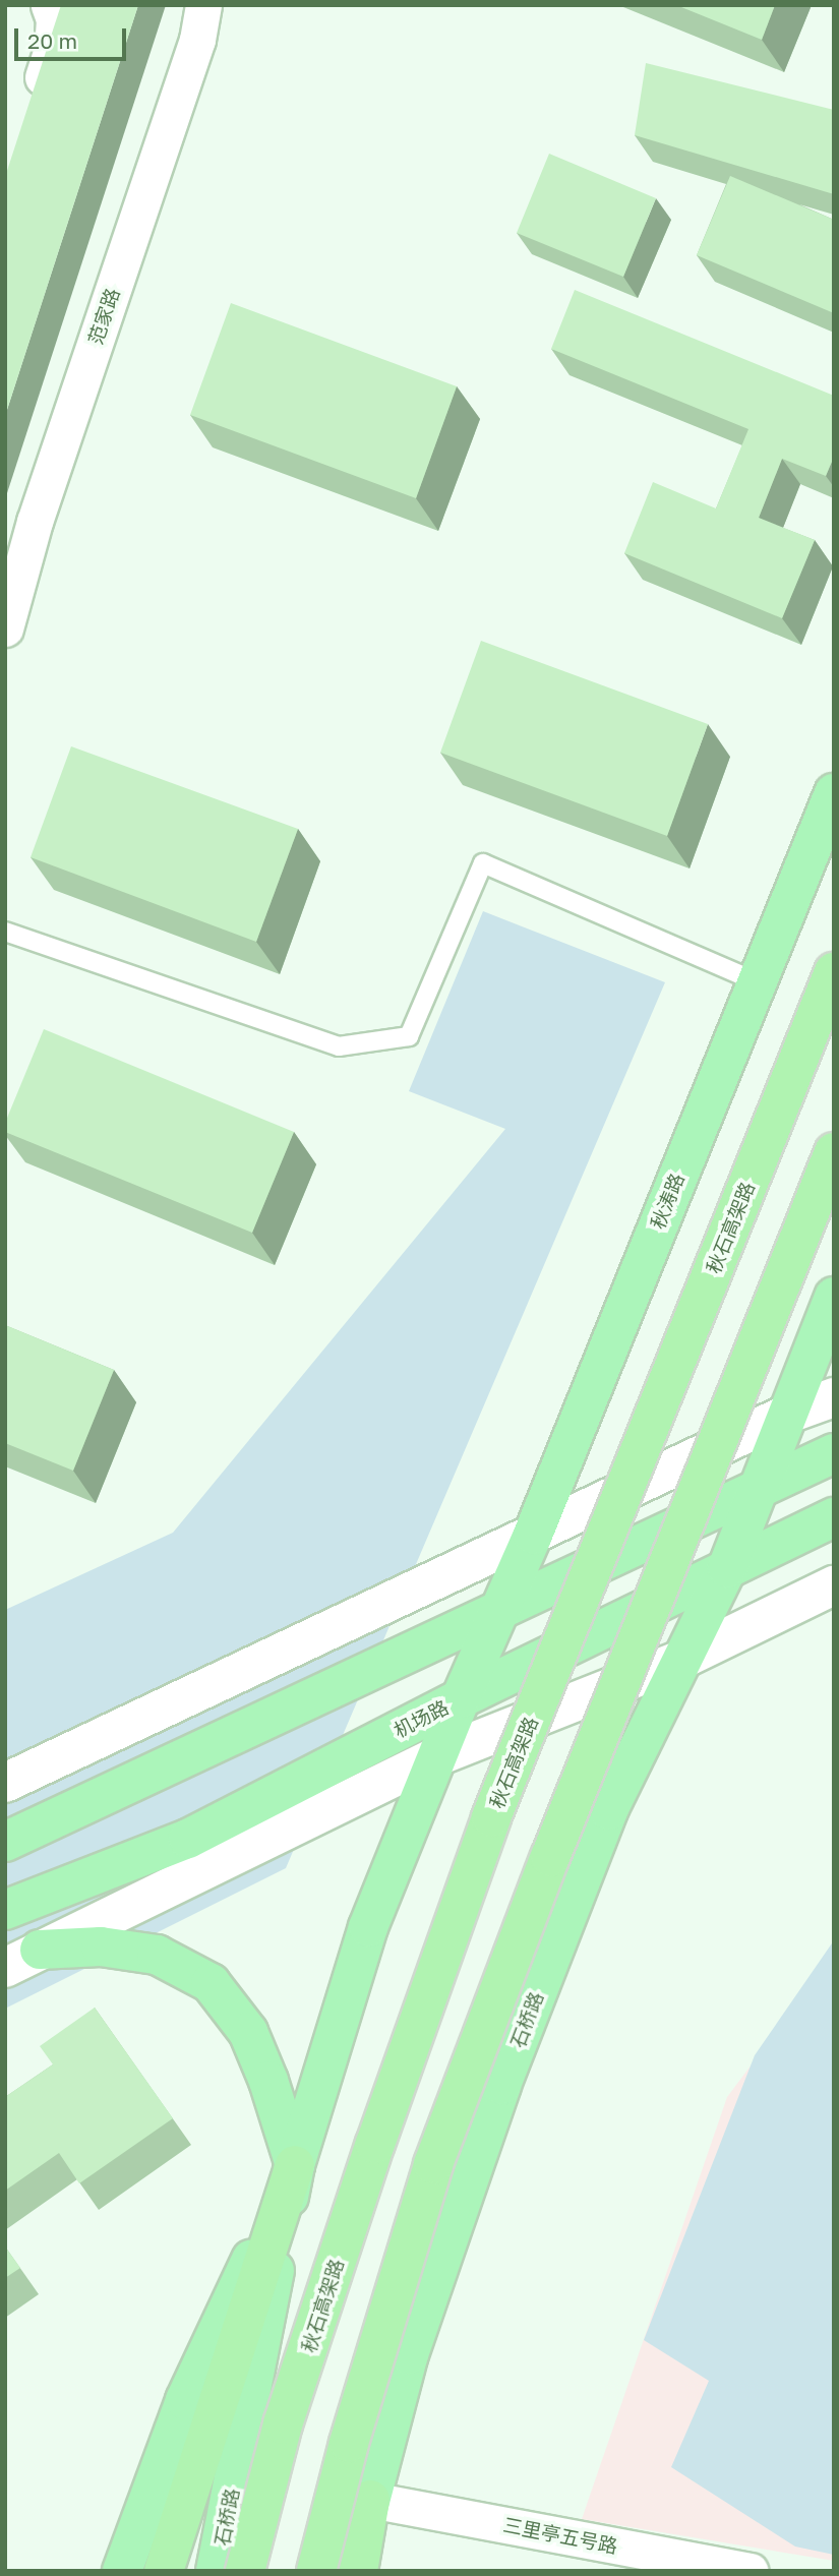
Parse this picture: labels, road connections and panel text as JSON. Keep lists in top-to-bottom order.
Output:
{
  "streets": {
    "highway": ["秋石高架路"],
    "main road": ["秋涛路", "机场路", "石桥路"],
    "street": ["范家路", "三里亭五号路"]
  },
  "crossings": [
    ["秋涛路", "石桥路"],
    ["机场路", "石桥路"],
    ["石桥路", "三里亭五号路"]
  ],
  "scale_bar": "20 m"
}
